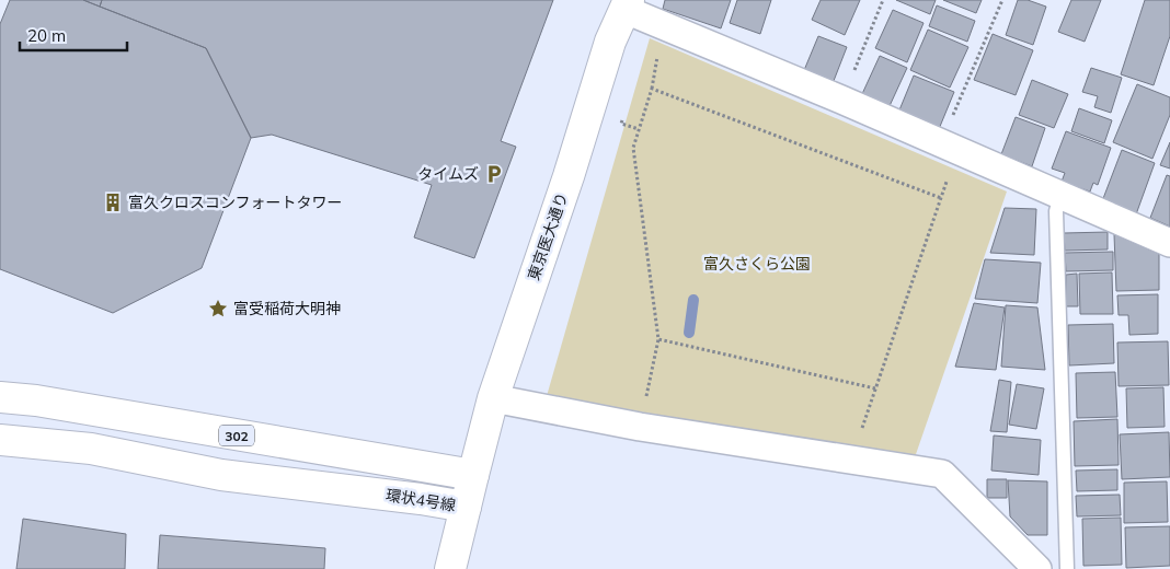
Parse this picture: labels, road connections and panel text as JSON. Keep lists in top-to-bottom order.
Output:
{
  "streets": {
    "main road": ["東京医大通り", "302", "環状4号線"]
  },
  "crossings": [
    ["東京医大通り", "302"],
    ["東京医大通り", "環状4号線"],
    ["302", "環状4号線"]
  ],
  "parks": ["富久さくら公園"],
  "places": {
    "parking": ["タイムズ"],
    "building": ["富久クロスコンフォートタワー"],
    "place": ["富受稲荷大明神"]
  },
  "scale_bar": "20 m"
}
